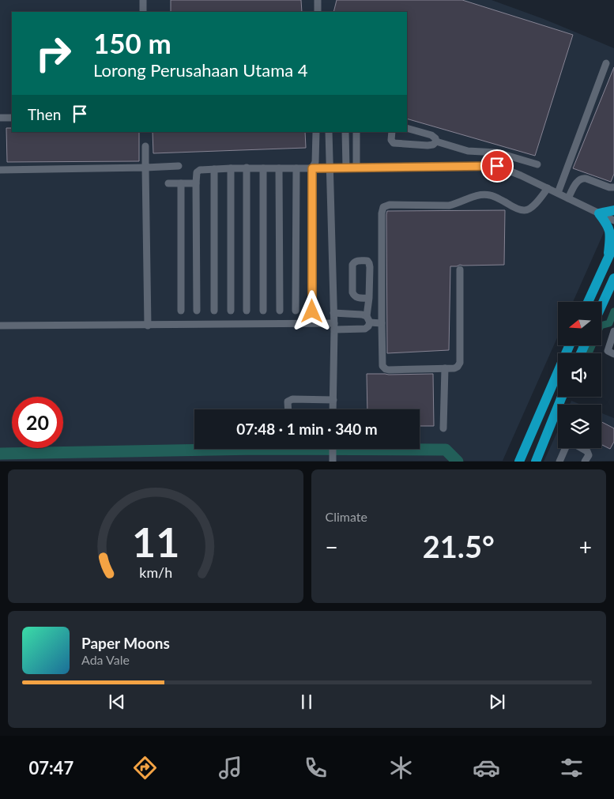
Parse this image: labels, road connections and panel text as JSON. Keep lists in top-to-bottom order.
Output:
{
  "north": "left",
  "page": {
    "turn": ["150 m", "Lorong Perusahaan Utama 4"],
    "then": "Then",
    "limit": "20",
    "trip": "07:48 · 1 min · 340 m",
    "tile": "Climate",
    "heat": ["−", "21.5°", "+"],
    "song": ["Paper Moons", "Ada Vale"],
    "tabs": "07:47",
    "gauge": ["11", "km/h"]
  }
}
